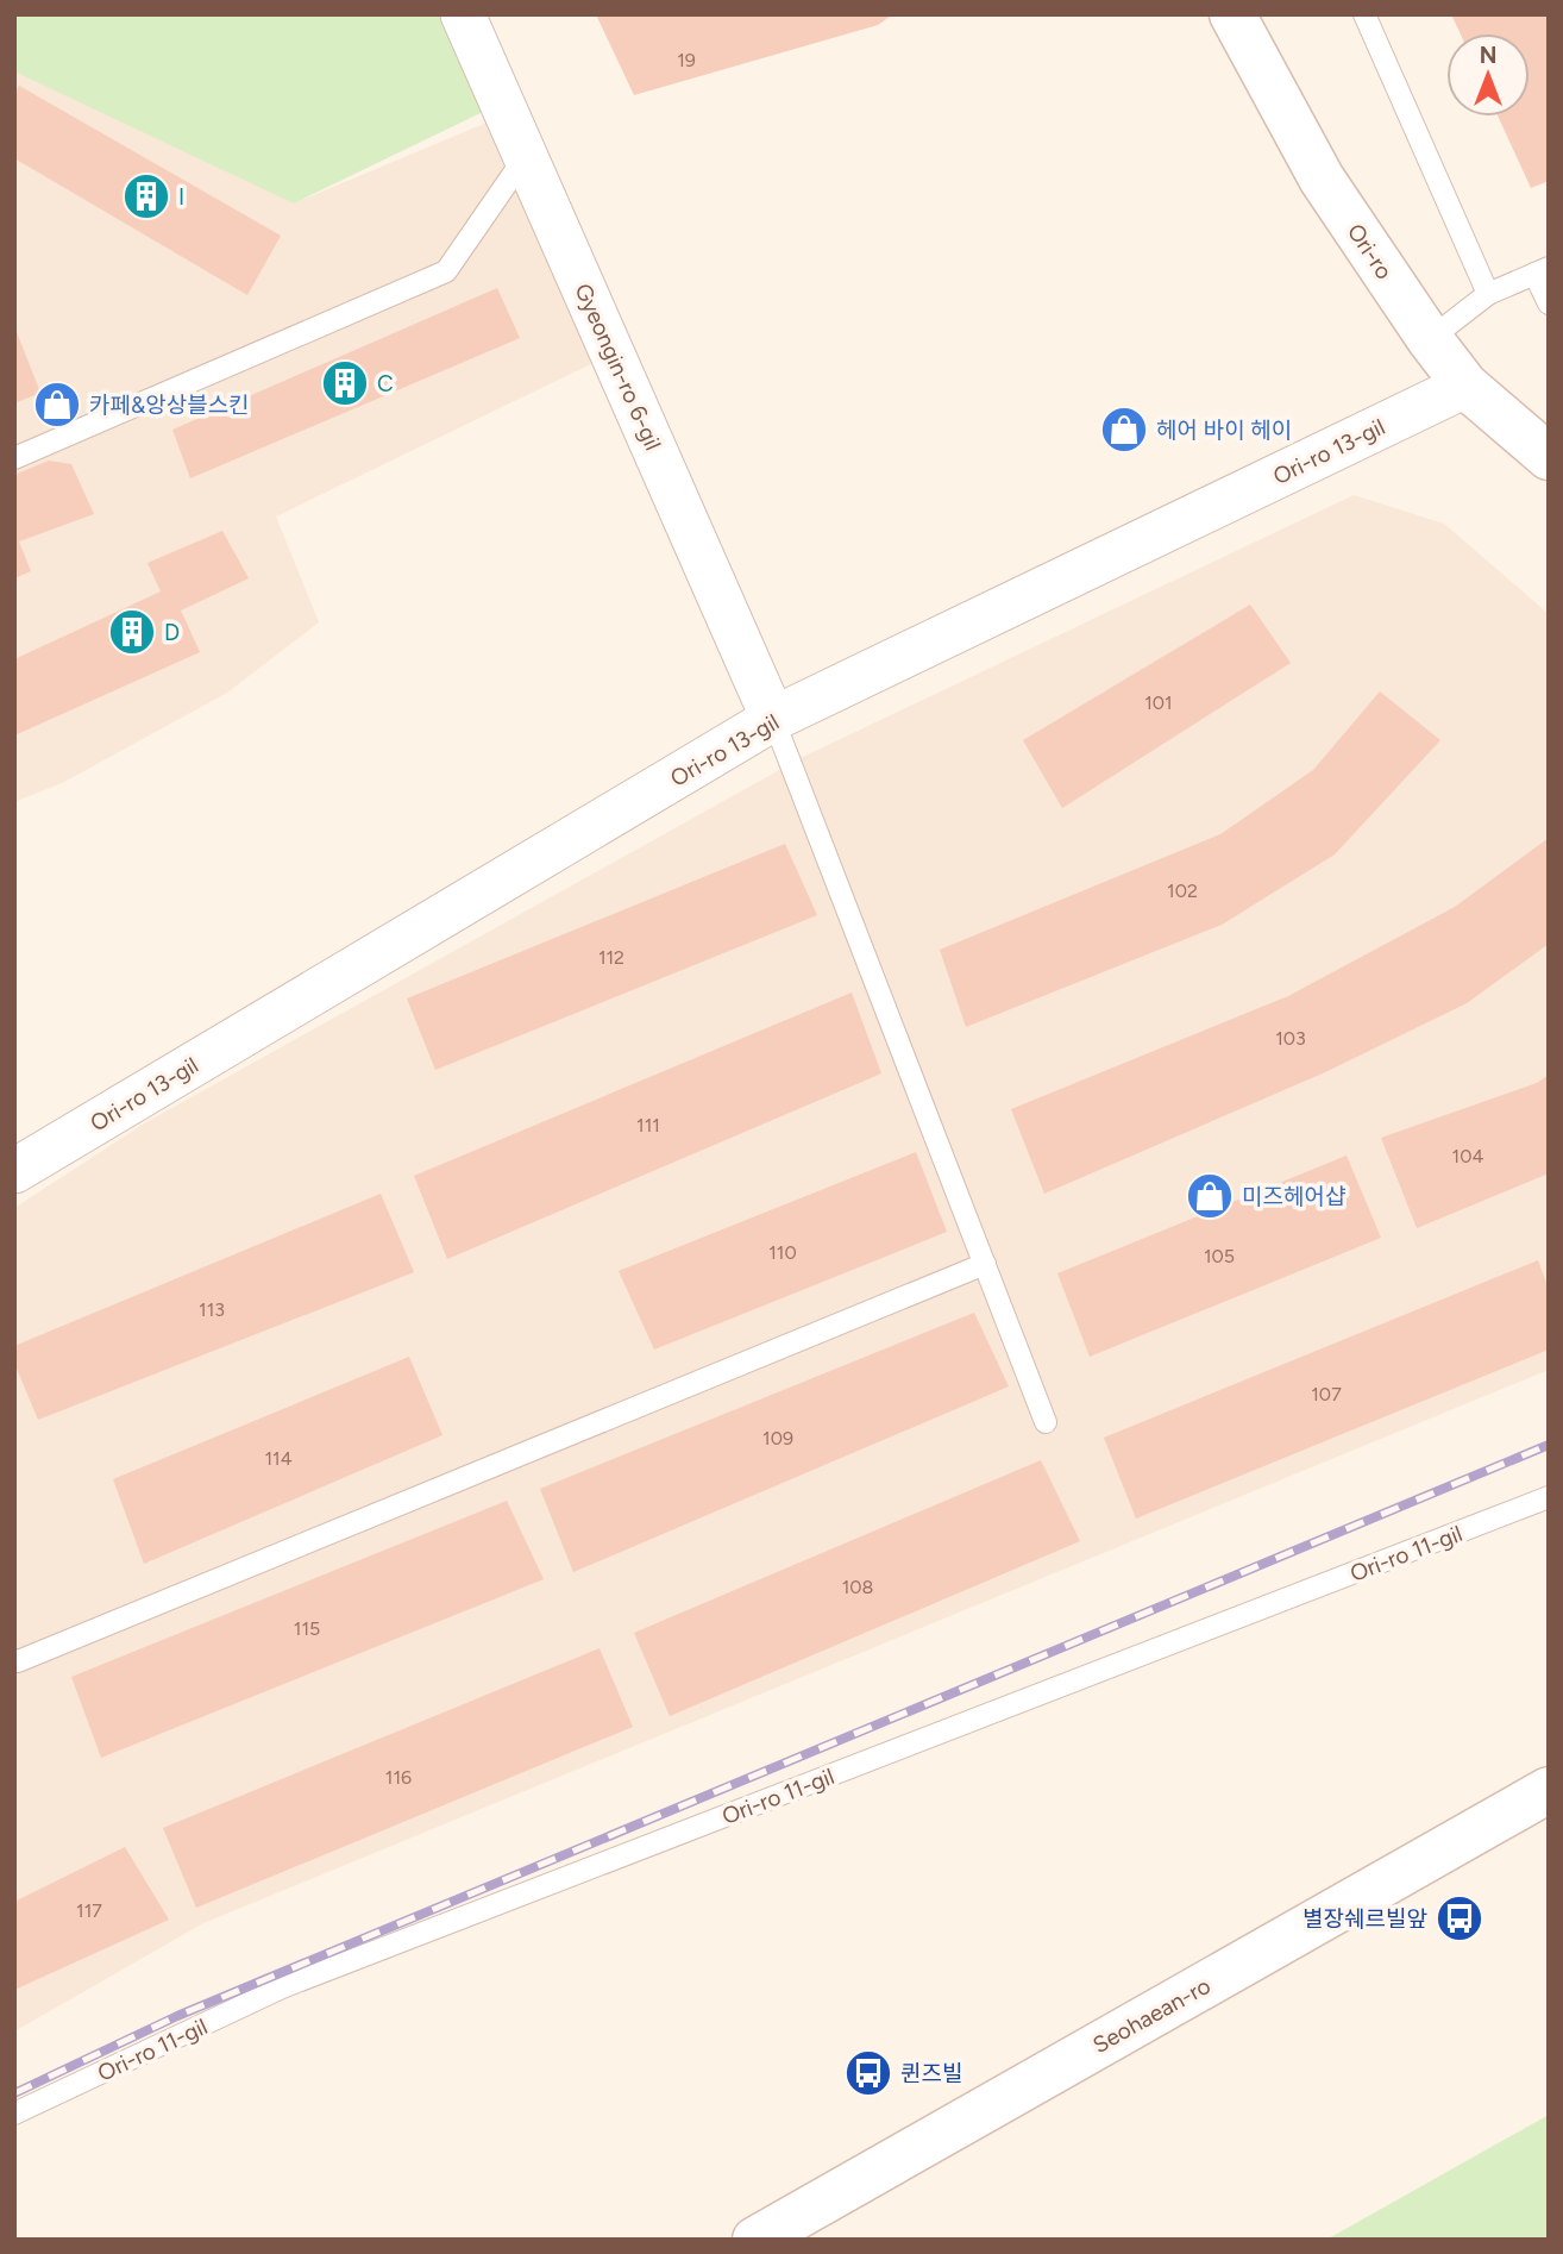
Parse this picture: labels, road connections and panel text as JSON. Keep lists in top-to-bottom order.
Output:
{
  "streets": {
    "main road": ["Ori-ro", "Seohaean-ro"],
    "street": ["Gyeongin-ro 6-gil", "Ori-ro 13-gil"],
    "lane": ["Ori-ro 11-gil"]
  },
  "crossings": [
    ["Ori-ro", "Ori-ro 13-gil"],
    ["Gyeongin-ro 6-gil", "Ori-ro 13-gil"]
  ],
  "places": {
    "building": ["I", "C", "D"],
    "shop": ["카페&앙상블스킨", "헤어 바이 헤이", "미즈헤어샵"],
    "bus stop": ["별장쉐르빌앞", "퀸즈빌"]
  },
  "house_numbers": [
    "19",
    "101",
    "102",
    "112",
    "103",
    "111",
    "104",
    "110",
    "105",
    "113",
    "107",
    "109",
    "114",
    "108",
    "115",
    "116",
    "117"
  ],
  "north": "top"
}
